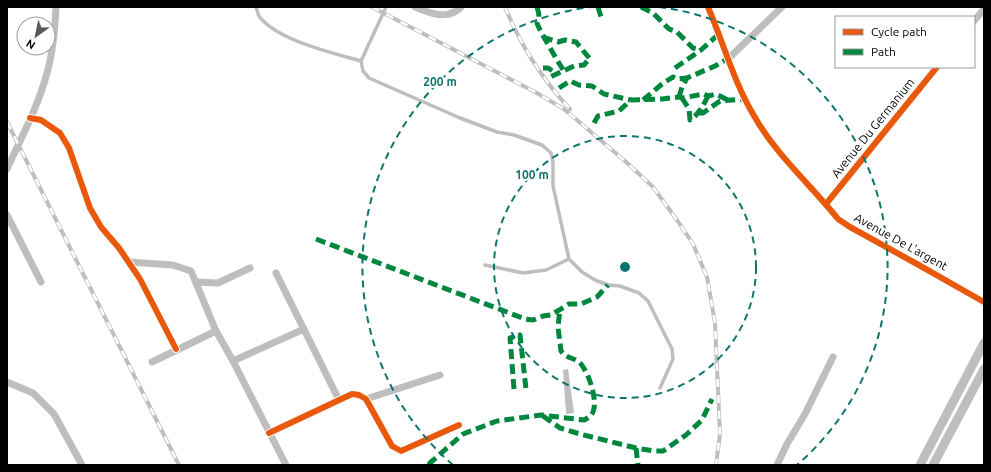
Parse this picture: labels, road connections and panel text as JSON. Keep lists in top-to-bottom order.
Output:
{
  "streets": {
    "street": ["Avenue Du Germanium", "Avenue De L'argent"]
  },
  "crossings": [
    ["Avenue Du Germanium", "Avenue De L'argent"]
  ],
  "legend": ["Cycle path", "Path"],
  "north": "bottom left",
  "rings": ["200 m", "100 m"]
}
